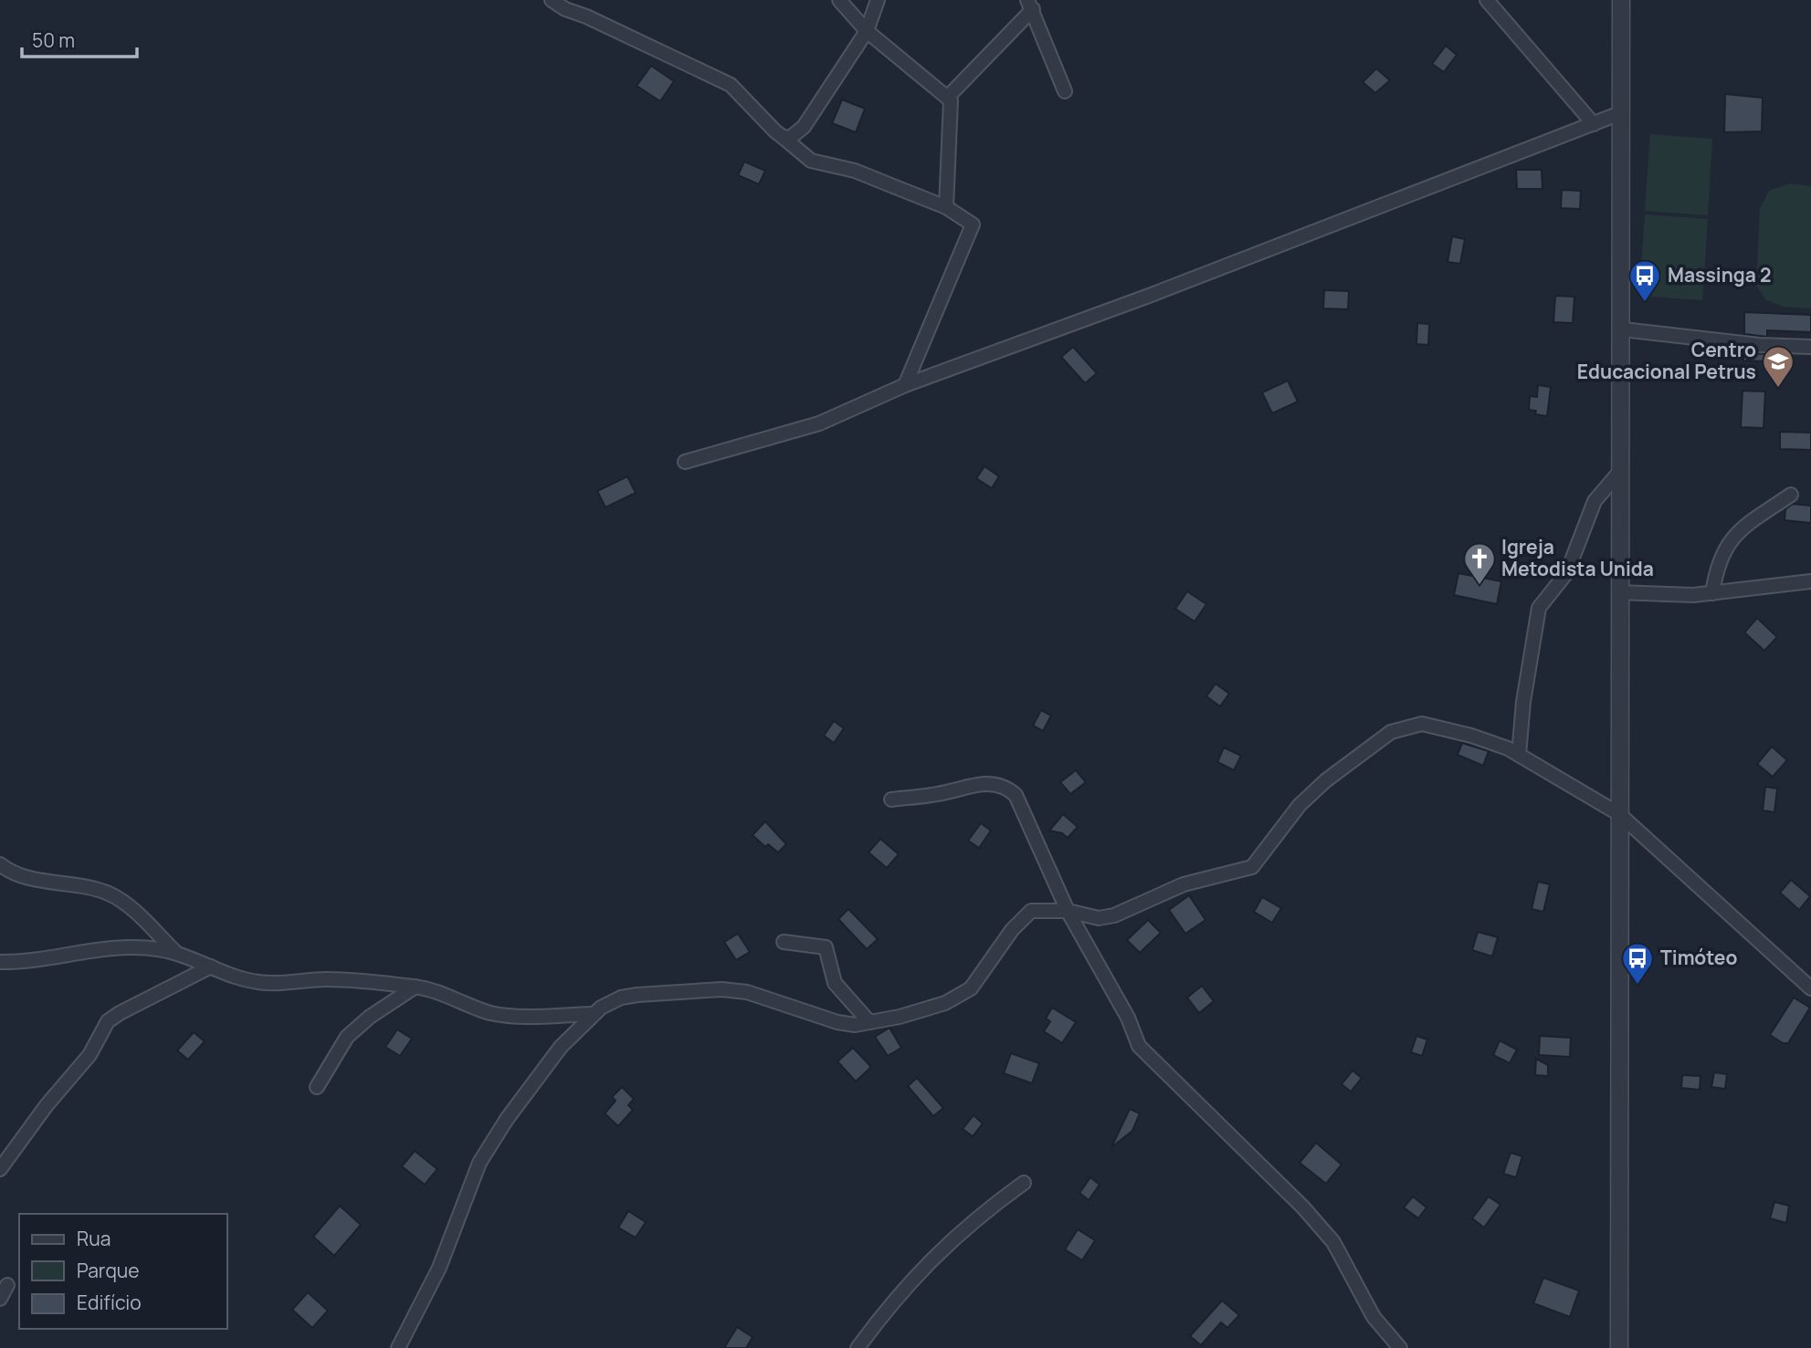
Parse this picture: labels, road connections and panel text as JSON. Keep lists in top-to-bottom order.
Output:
{
  "places": {
    "bus stop": ["Massinga 2", "Timóteo"],
    "school or university": ["Centro Educacional Petrus"],
    "church": ["Igreja Metodista Unida"]
  },
  "legend": ["Rua", "Parque", "Edifício"],
  "scale_bar": "50 m"
}
